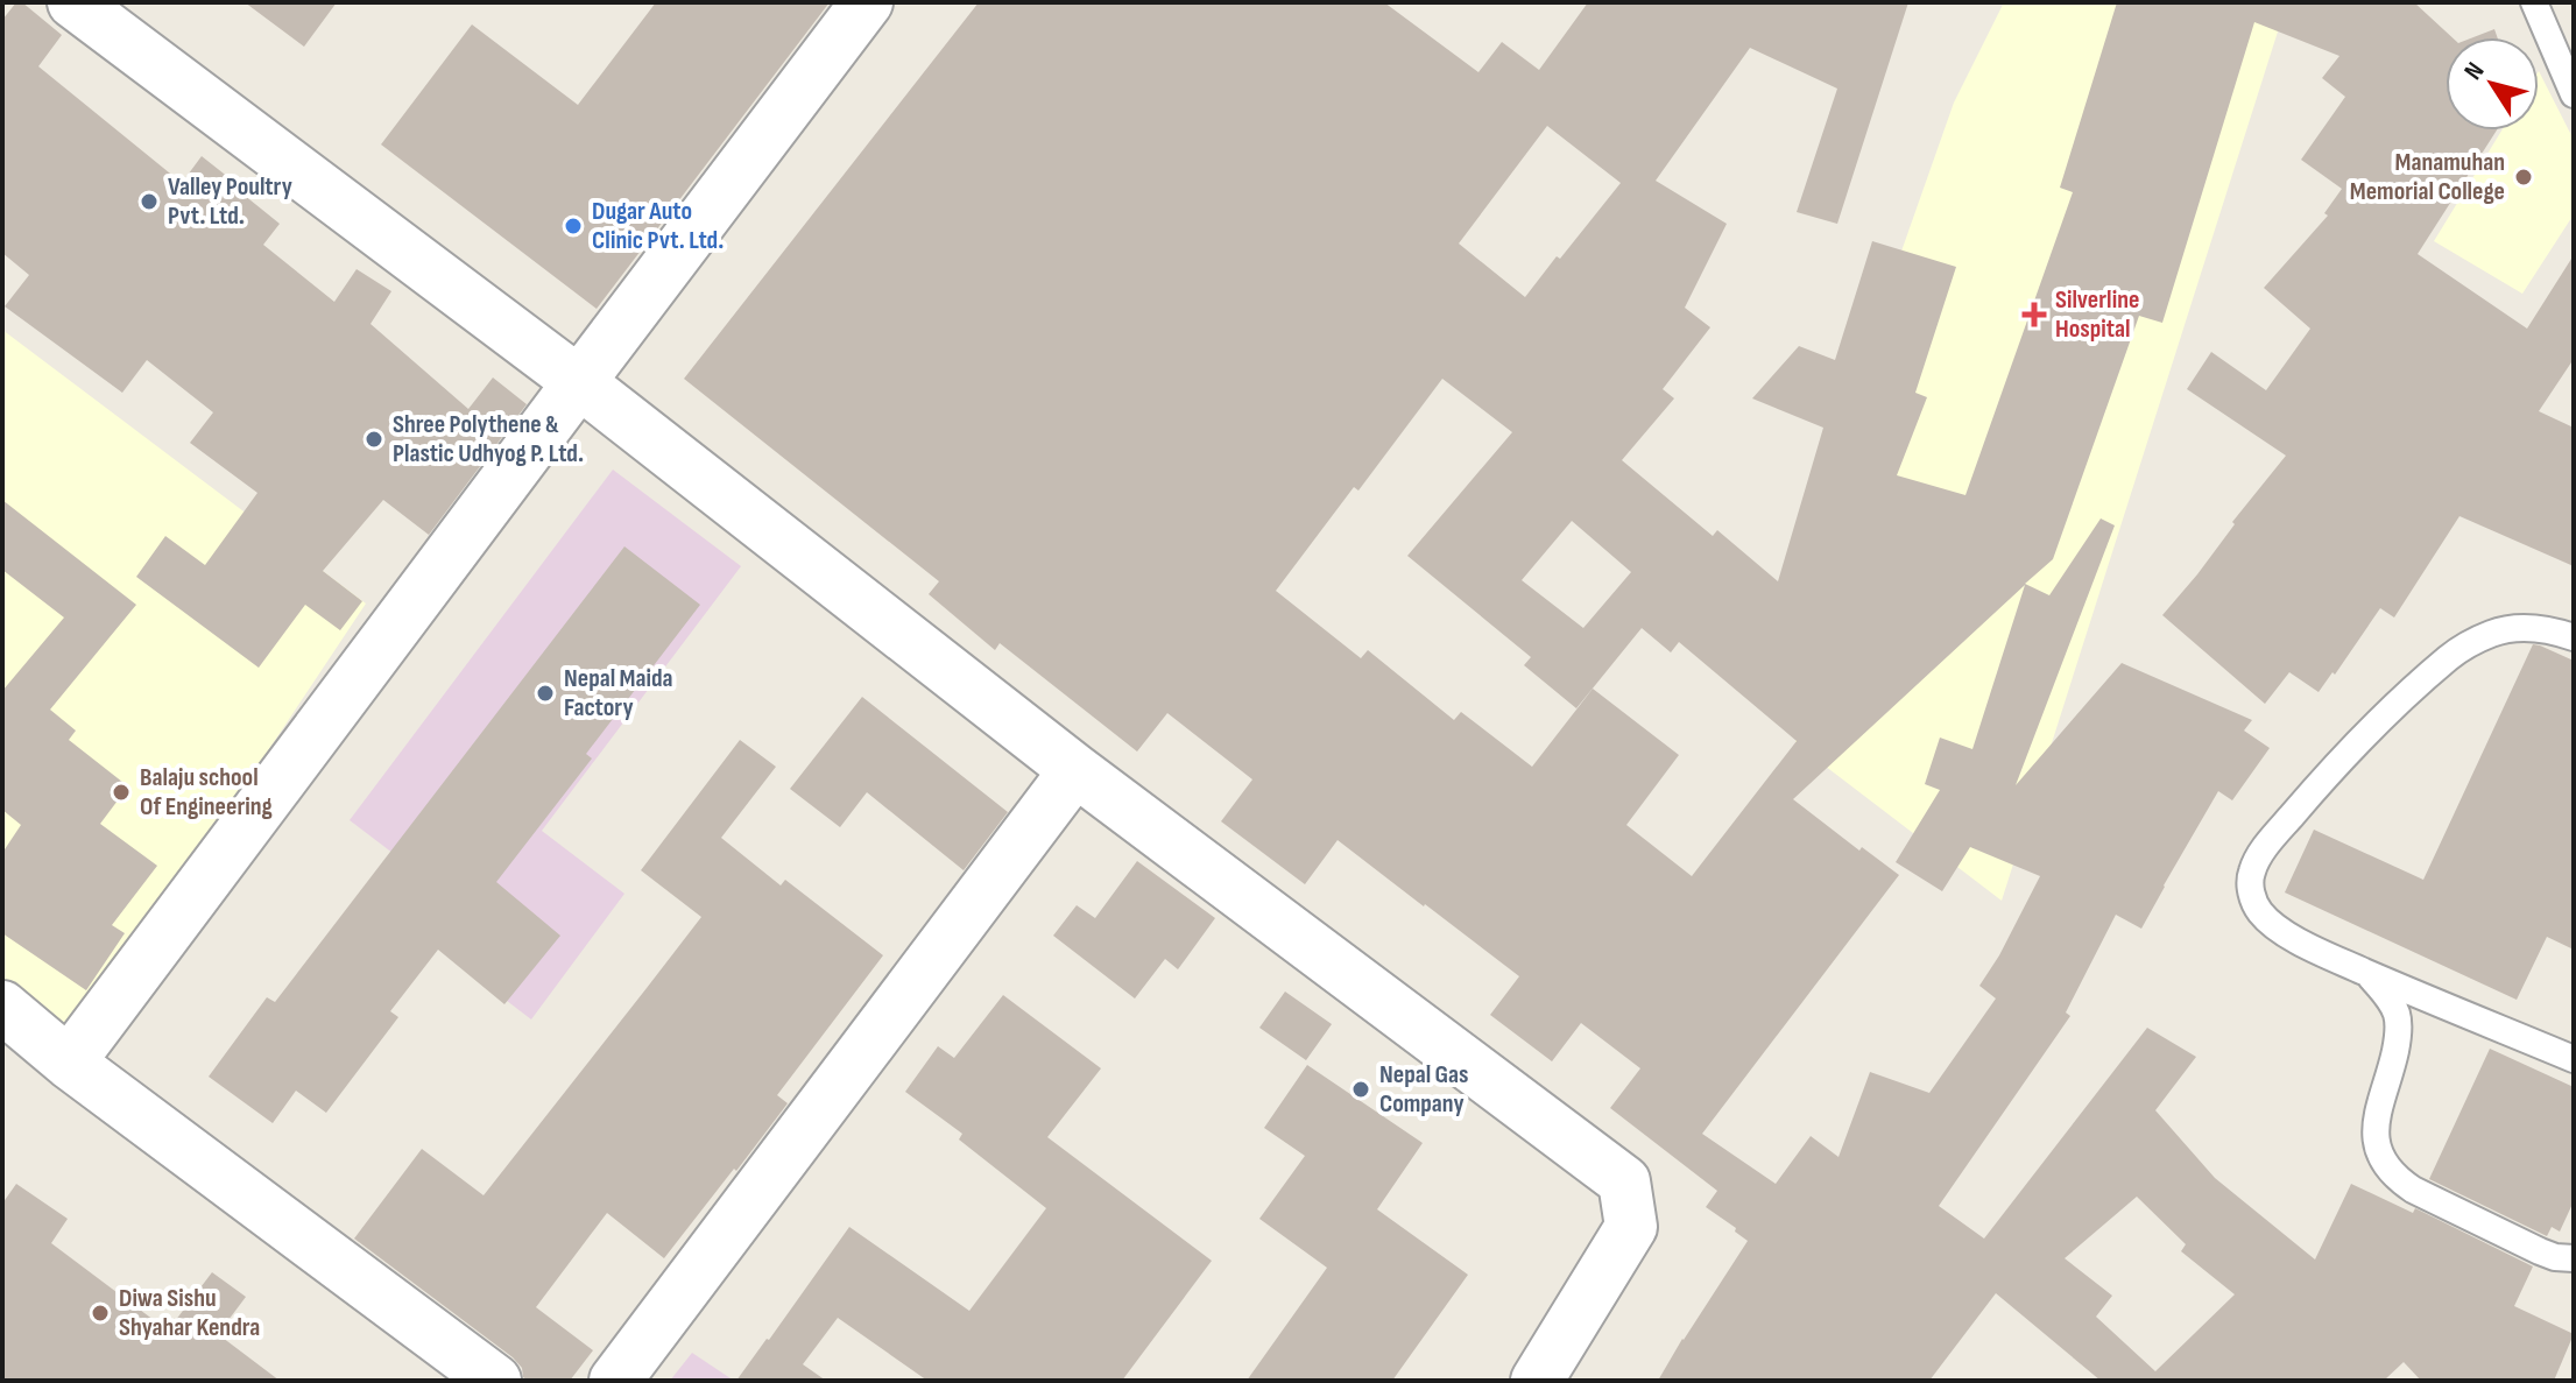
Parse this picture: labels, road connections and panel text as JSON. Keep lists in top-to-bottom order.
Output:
{
  "places": {
    "other": [
      "Manamuhan Memorial College",
      "Valley Poultry Pvt. Ltd.",
      "Dugar Auto Clinic Pvt. Ltd.",
      "Shree Polythene & Plastic Udhyog P. Ltd.",
      "Nepal Maida Factory",
      "Balaju school Of Engineering",
      "Nepal Gas Company",
      "Diwa Sishu Shyahar Kendra"
    ],
    "health": ["Silverline Hospital"]
  },
  "north": "top left"
}
